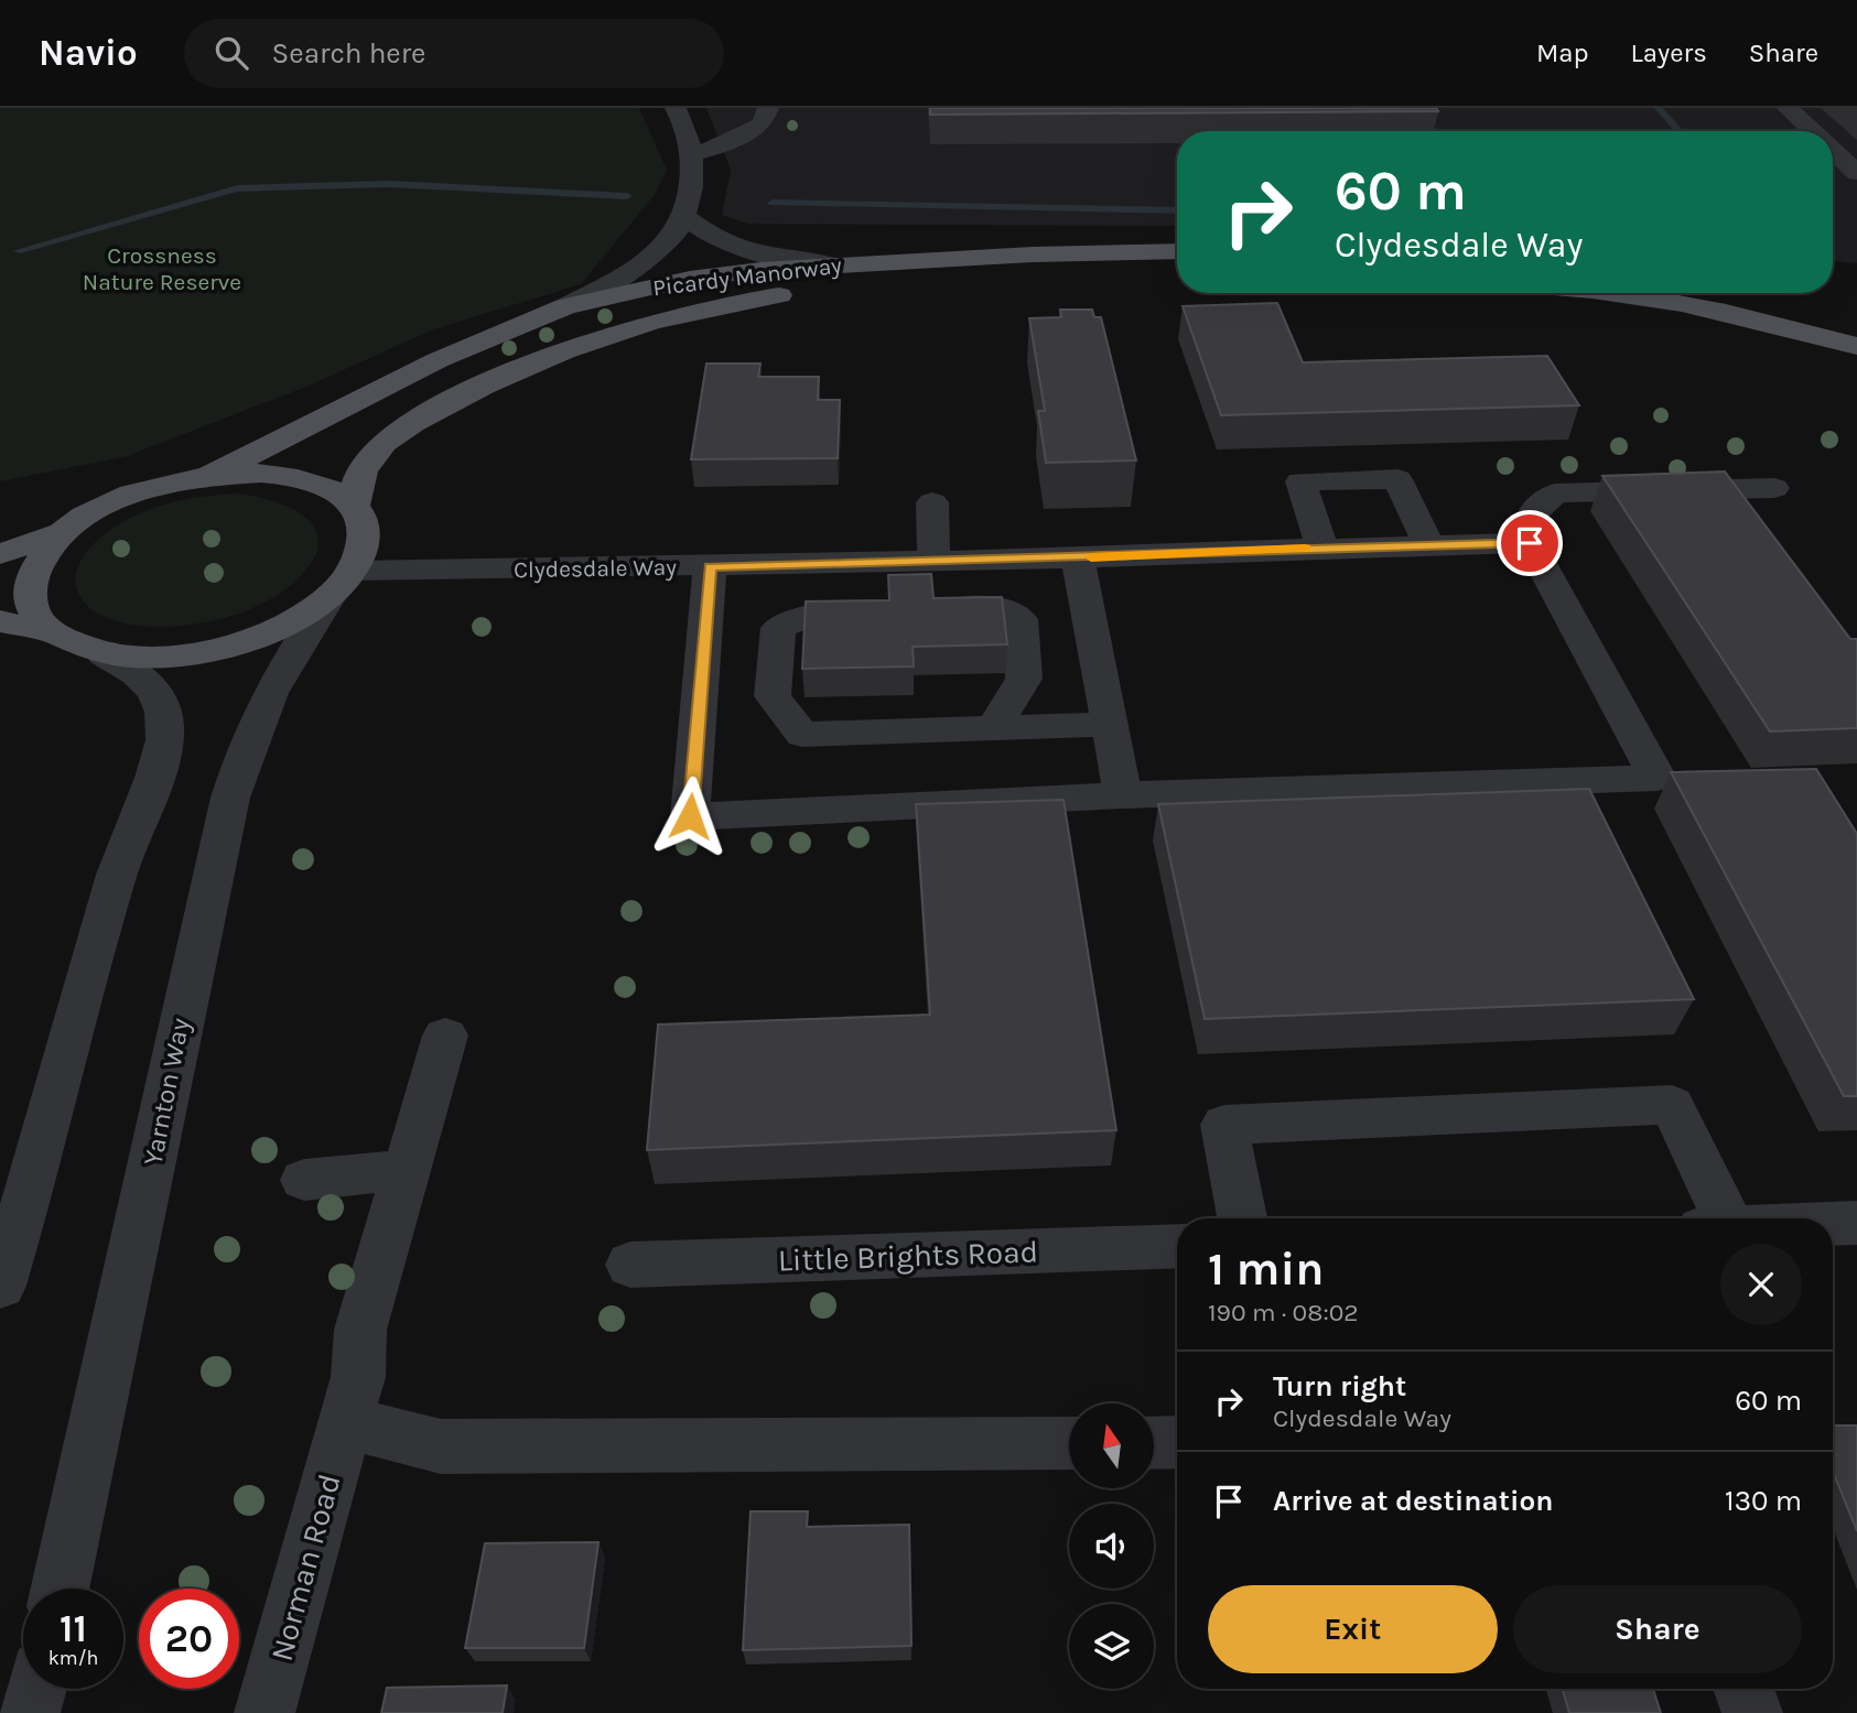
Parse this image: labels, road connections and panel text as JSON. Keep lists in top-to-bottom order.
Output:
{
  "streets": {
    "main road": ["Picardy Manorway"],
    "street": [
      "Clydesdale Way",
      "Yarnton Way",
      "Little Brights Road",
      "Norman Road"
    ]
  },
  "parks": ["Crossness Nature Reserve"],
  "north": "top",
  "page": {
    "header": "Navio",
    "search": "Search here",
    "nav": ["Map", "Layers", "Share"],
    "turn": ["60 m", "Clydesdale Way"],
    "heading": ["1 min", "190 m · 08:02"],
    "list": [
      {
        "name": "Turn right",
        "note": "Clydesdale Way",
        "value": "60 m"
      },
      {
        "name": "Arrive at destination",
        "value": "130 m"
      }
    ],
    "buttons": ["Exit", "Share"],
    "speed": "11 km/h",
    "limit": "20"
  }
}
